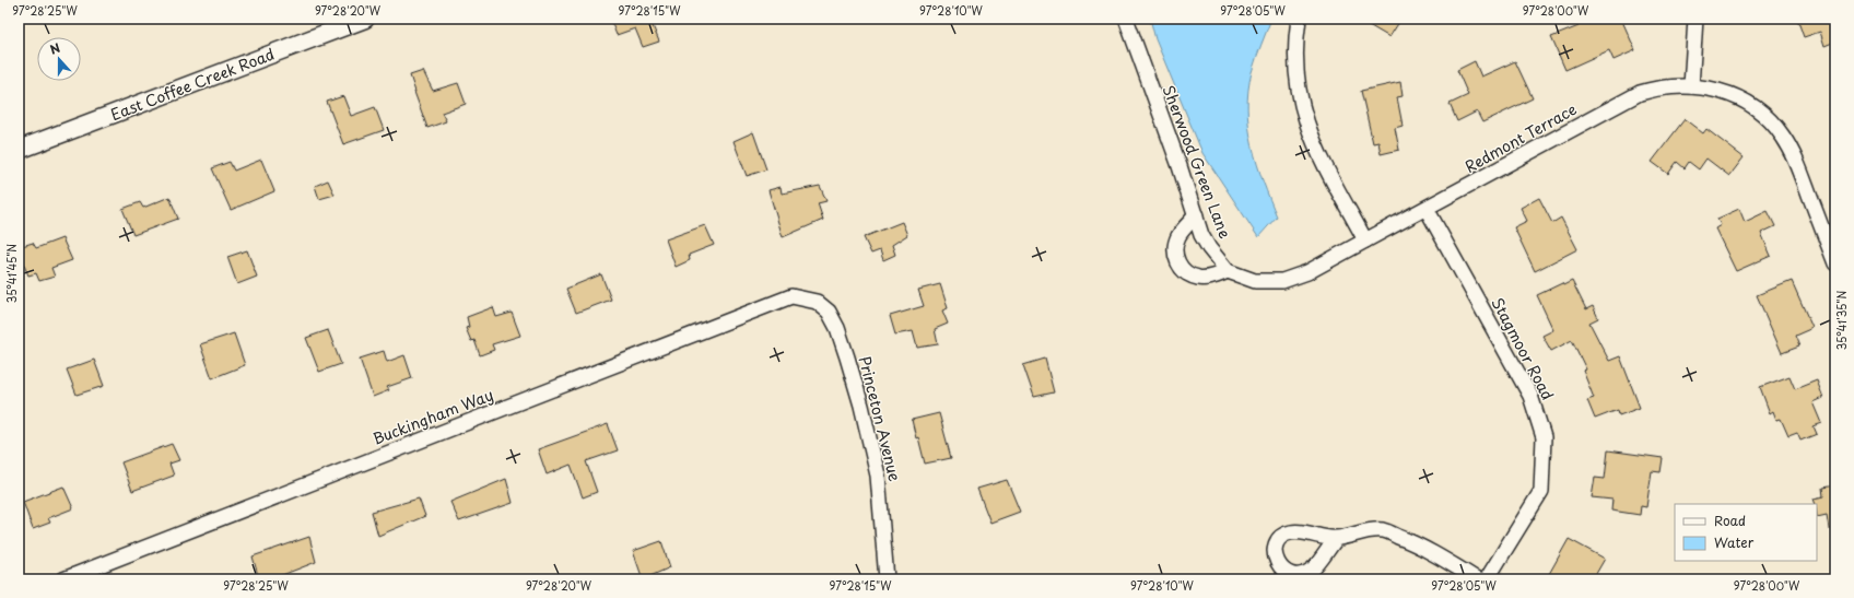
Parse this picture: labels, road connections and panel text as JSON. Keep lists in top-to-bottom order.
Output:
{
  "streets": {
    "street": [
      "East Coffee Creek Road",
      "Redmont Terrace",
      "Sherwood Green Lane",
      "Stagmoor Road",
      "Buckingham Way",
      "Princeton Avenue"
    ]
  },
  "crossings": [
    ["Redmont Terrace", "Stagmoor Road"],
    ["Buckingham Way", "Princeton Avenue"]
  ],
  "legend": ["Road", "Water"],
  "north": "top",
  "coordinates": [
    "97°28'25\"W",
    "97°28'20\"W",
    "97°28'15\"W",
    "97°28'10\"W",
    "97°28'05\"W",
    "97°28'00\"W",
    "35°41'45\"N",
    "35°41'35\"N"
  ]
}
